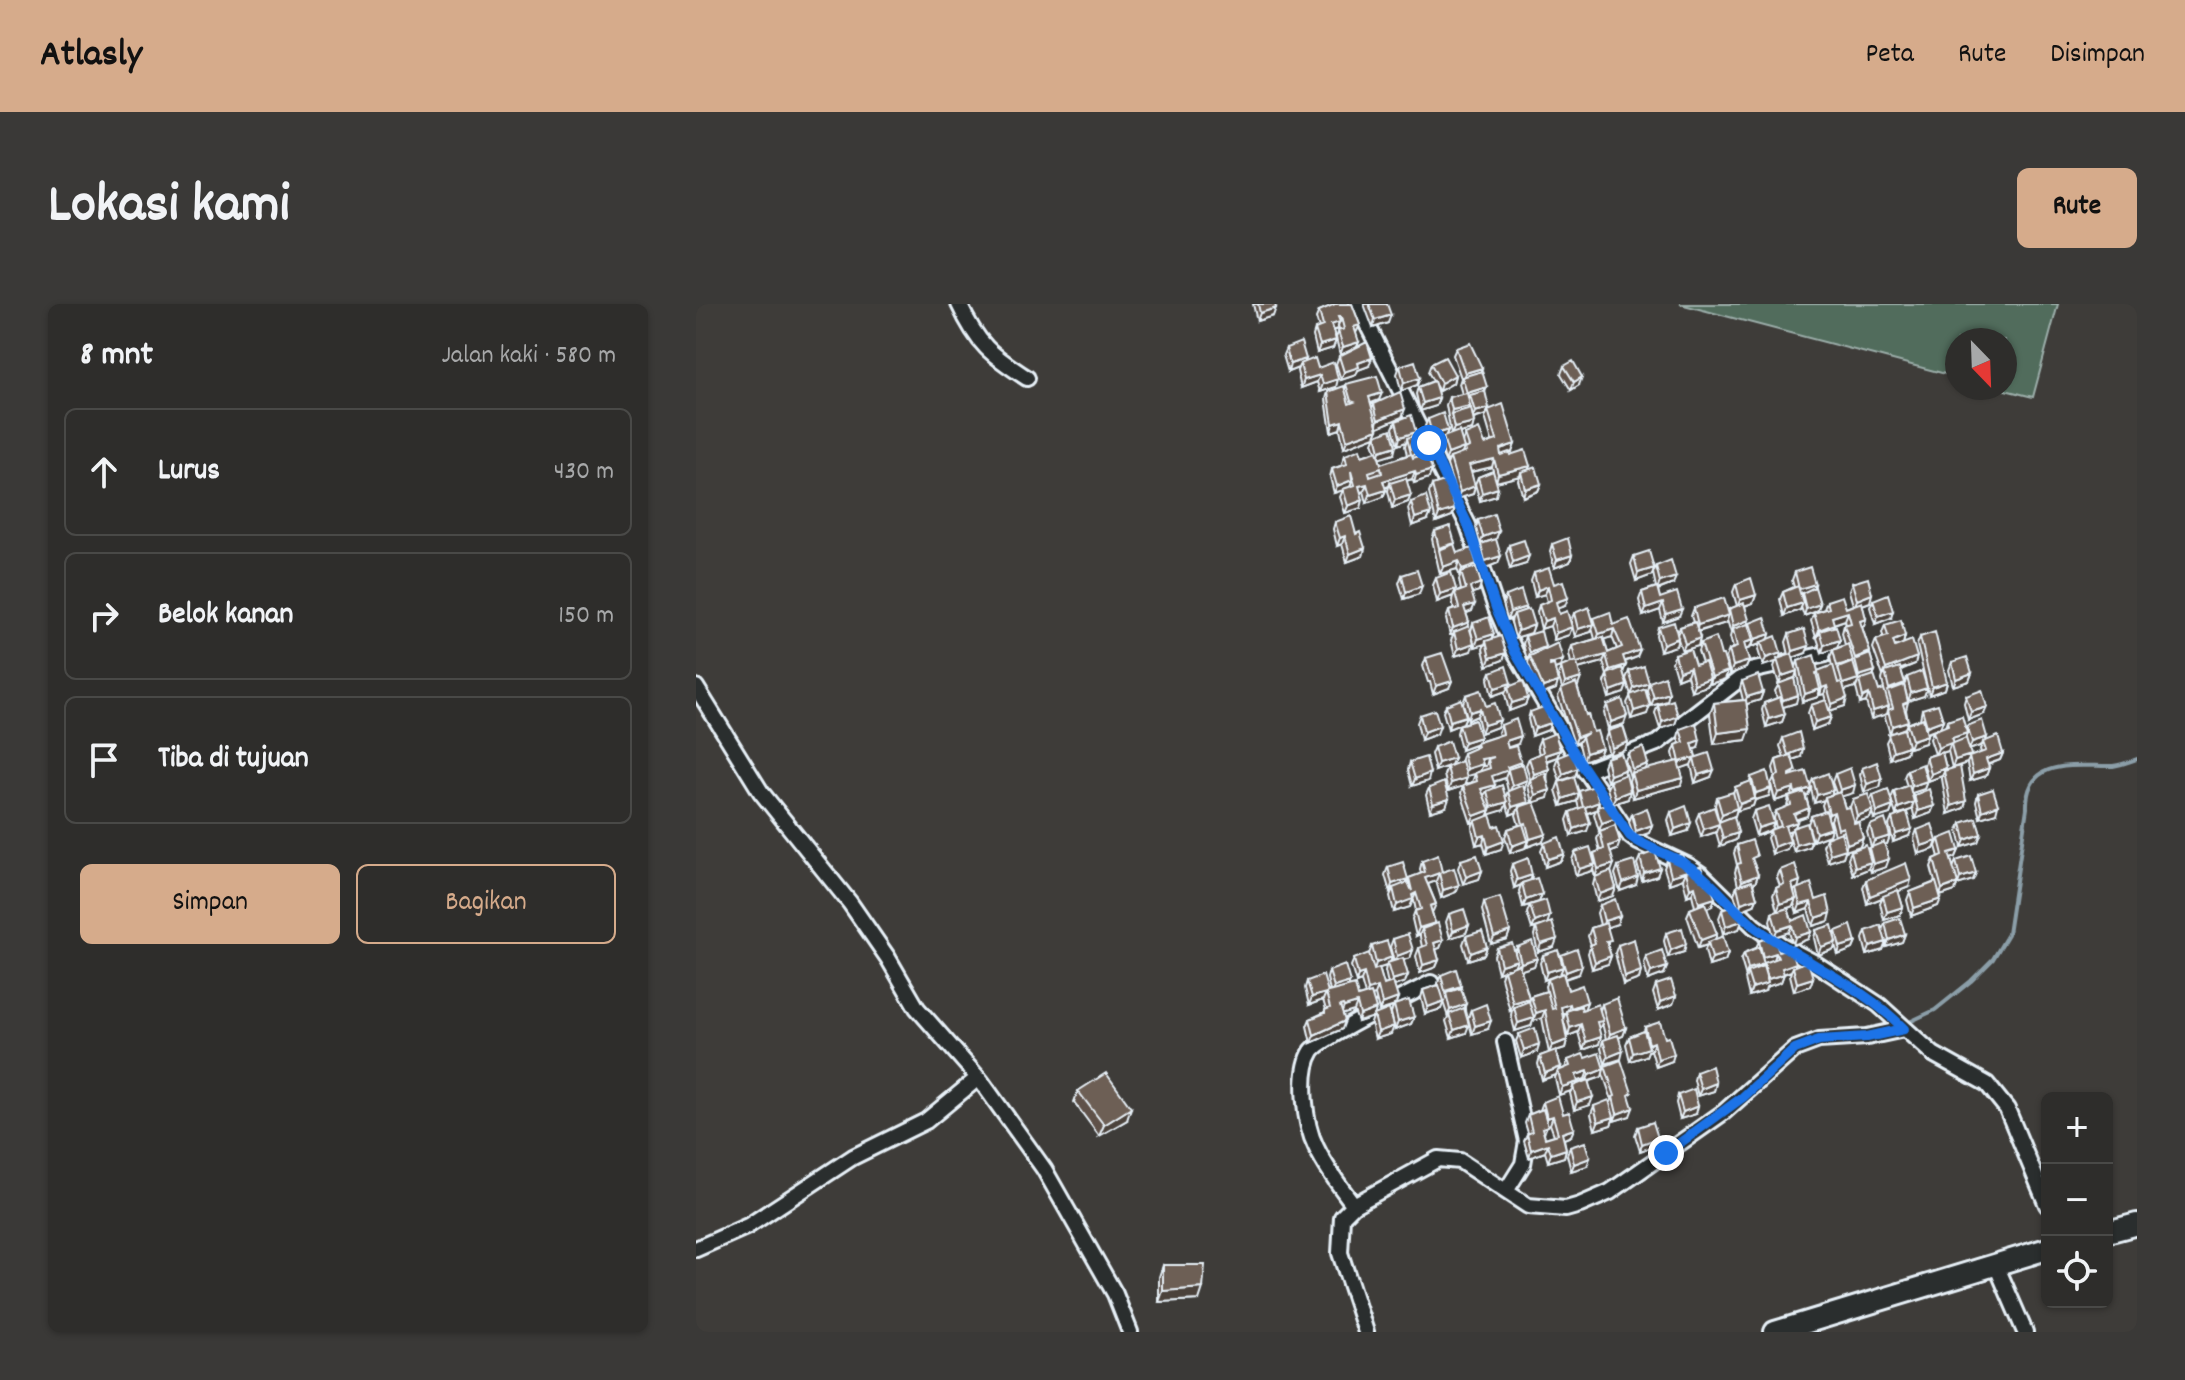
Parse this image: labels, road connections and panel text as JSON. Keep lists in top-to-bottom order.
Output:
{
  "north": "bottom right",
  "page": {
    "header": "Atlasly",
    "nav": ["Peta", "Rute", "Disimpan"],
    "title": "Lokasi kami",
    "buttons": [
      "Rute",
      ["Simpan", "Bagikan"]
    ],
    "heading": ["8 mnt", "Jalan kaki · 580 m"],
    "list": [
      ["Lurus", "430 m"],
      ["Belok kanan", "150 m"],
      "Tiba di tujuan"
    ],
    "map_buttons": ["+", "−"]
  }
}
